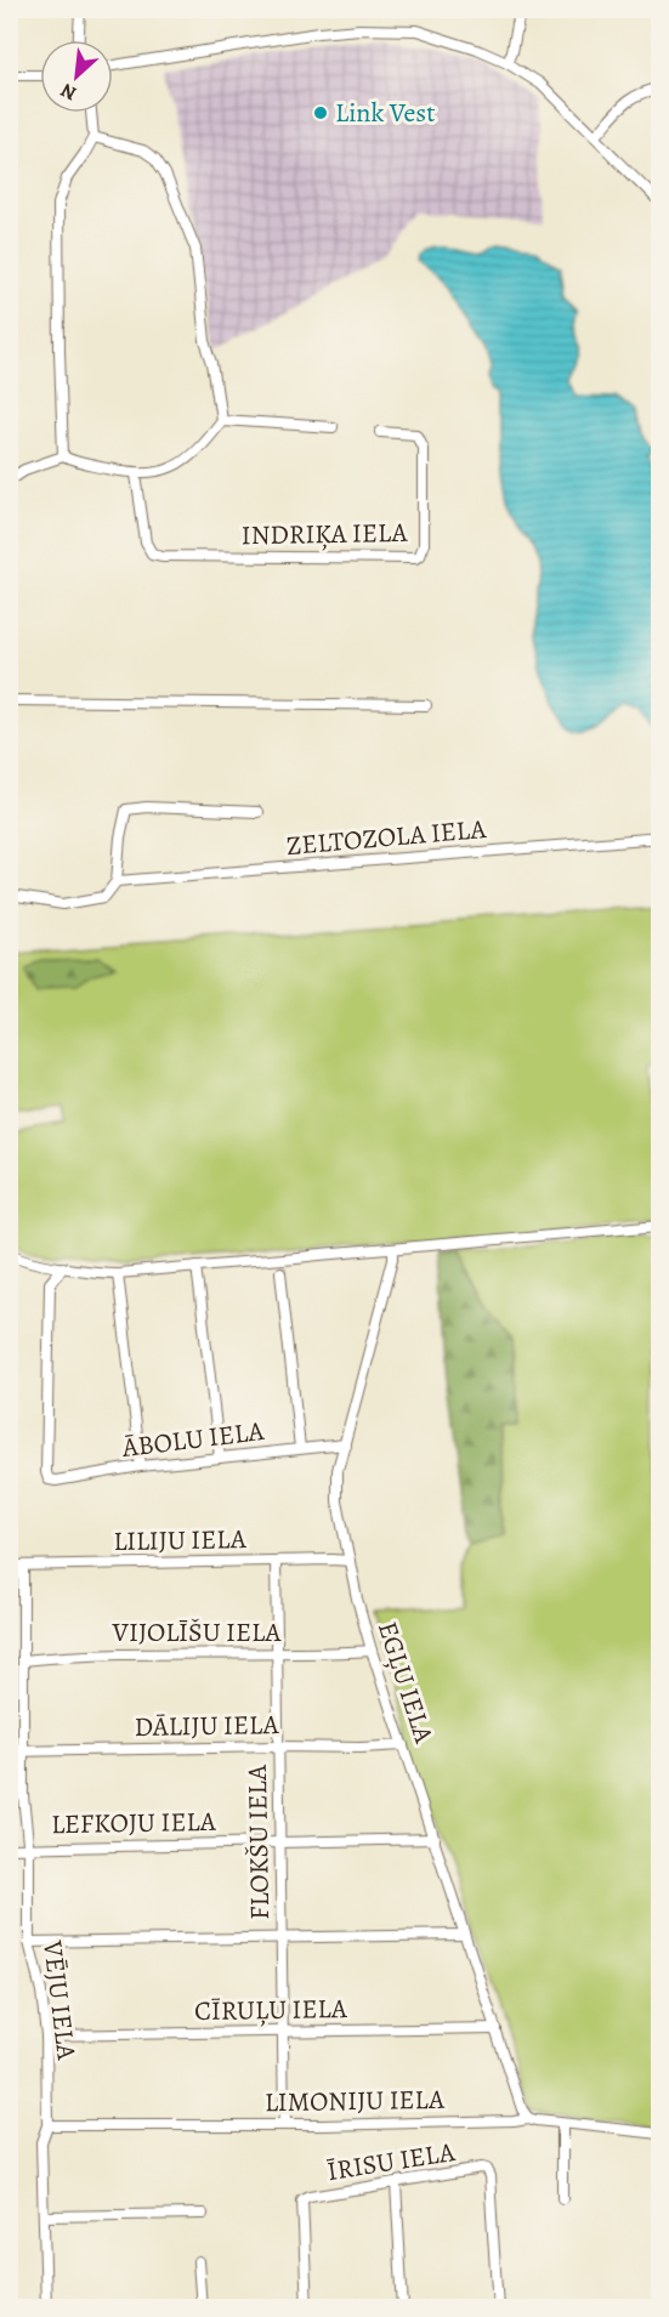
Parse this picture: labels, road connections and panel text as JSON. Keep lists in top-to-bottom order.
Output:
{
  "streets": {
    "street": [
      "INDRIĶA IELA",
      "ZELTOZOLA IELA",
      "ĀBOLU IELA",
      "LILIJU IELA",
      "VIJOLĪŠU IELA",
      "EGĻU IELA",
      "DĀLIJU IELA",
      "LEFKOJU IELA",
      "FLOKŠU IELA",
      "VĒJU IELA",
      "CĪRUĻU IELA",
      "LIMONIJU IELA",
      "ĪRISU IELA"
    ]
  },
  "crossings": [
    ["ĀBOLU IELA", "EGĻU IELA"],
    ["LILIJU IELA", "EGĻU IELA"],
    ["LILIJU IELA", "FLOKŠU IELA"],
    ["LILIJU IELA", "VĒJU IELA"],
    ["VIJOLĪŠU IELA", "EGĻU IELA"],
    ["VIJOLĪŠU IELA", "FLOKŠU IELA"],
    ["VIJOLĪŠU IELA", "VĒJU IELA"],
    ["EGĻU IELA", "DĀLIJU IELA"],
    ["EGĻU IELA", "LEFKOJU IELA"],
    ["EGĻU IELA", "CĪRUĻU IELA"],
    ["EGĻU IELA", "LIMONIJU IELA"],
    ["DĀLIJU IELA", "FLOKŠU IELA"],
    ["DĀLIJU IELA", "VĒJU IELA"],
    ["LEFKOJU IELA", "FLOKŠU IELA"],
    ["LEFKOJU IELA", "VĒJU IELA"],
    ["FLOKŠU IELA", "CĪRUĻU IELA"],
    ["FLOKŠU IELA", "LIMONIJU IELA"],
    ["VĒJU IELA", "CĪRUĻU IELA"],
    ["VĒJU IELA", "LIMONIJU IELA"]
  ],
  "places": ["Link Vest"],
  "north": "bottom left"
}
